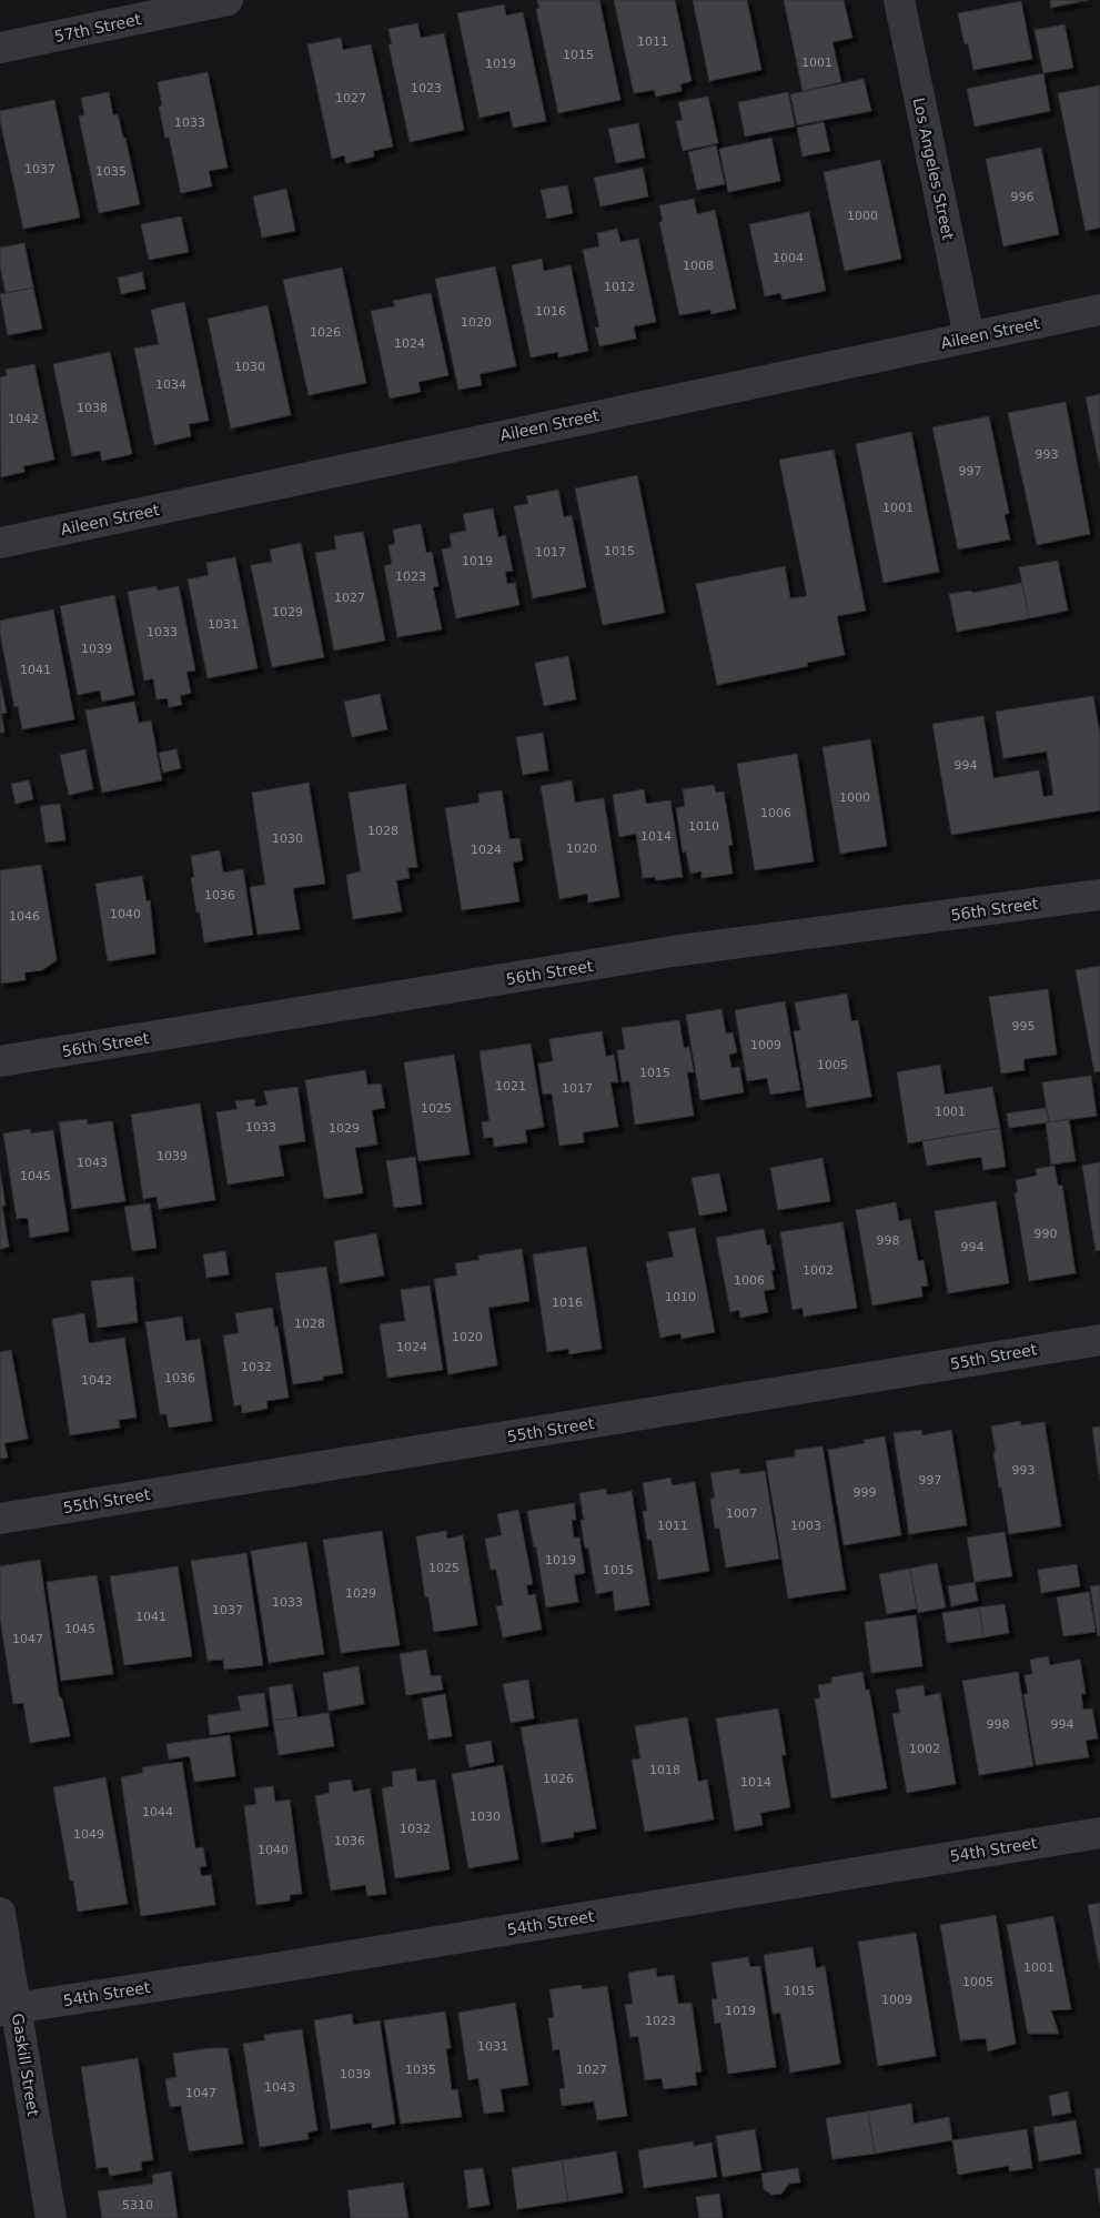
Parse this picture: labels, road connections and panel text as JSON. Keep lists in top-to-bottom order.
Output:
{
  "streets": {
    "street": [
      "57th Street",
      "Los Angeles Street",
      "Aileen Street",
      "56th Street",
      "55th Street",
      "54th Street",
      "Gaskill Street"
    ]
  },
  "crossings": [
    ["Los Angeles Street", "Aileen Street"],
    ["54th Street", "Gaskill Street"]
  ],
  "house_numbers": [
    "1011",
    "1015",
    "1001",
    "1019",
    "1023",
    "1027",
    "1033",
    "1037",
    "1035",
    "996",
    "1000",
    "1004",
    "1008",
    "1012",
    "1016",
    "1020",
    "1026",
    "1024",
    "1030",
    "1034",
    "1038",
    "1042",
    "993",
    "997",
    "1001",
    "1015",
    "1017",
    "1019",
    "1023",
    "1027",
    "1029",
    "1031",
    "1033",
    "1039",
    "1041",
    "994",
    "1000",
    "1006",
    "1010",
    "1028",
    "1014",
    "1030",
    "1020",
    "1024",
    "1036",
    "1040",
    "1046",
    "995",
    "1009",
    "1005",
    "1015",
    "1021",
    "1017",
    "1025",
    "1001",
    "1033",
    "1029",
    "1039",
    "1043",
    "1045",
    "990",
    "998",
    "994",
    "1002",
    "1006",
    "1010",
    "1016",
    "1028",
    "1020",
    "1024",
    "1032",
    "1036",
    "1042",
    "993",
    "997",
    "999",
    "1007",
    "1011",
    "1003",
    "1019",
    "1025",
    "1015",
    "1029",
    "1033",
    "1037",
    "1041",
    "1045",
    "1047",
    "998",
    "994",
    "1002",
    "1018",
    "1026",
    "1014",
    "1044",
    "1030",
    "1032",
    "1049",
    "1036",
    "1040",
    "1001",
    "1005",
    "1015",
    "1009",
    "1019",
    "1023",
    "1031",
    "1035",
    "1027",
    "1039",
    "1043",
    "1047",
    "5310"
  ]
}
